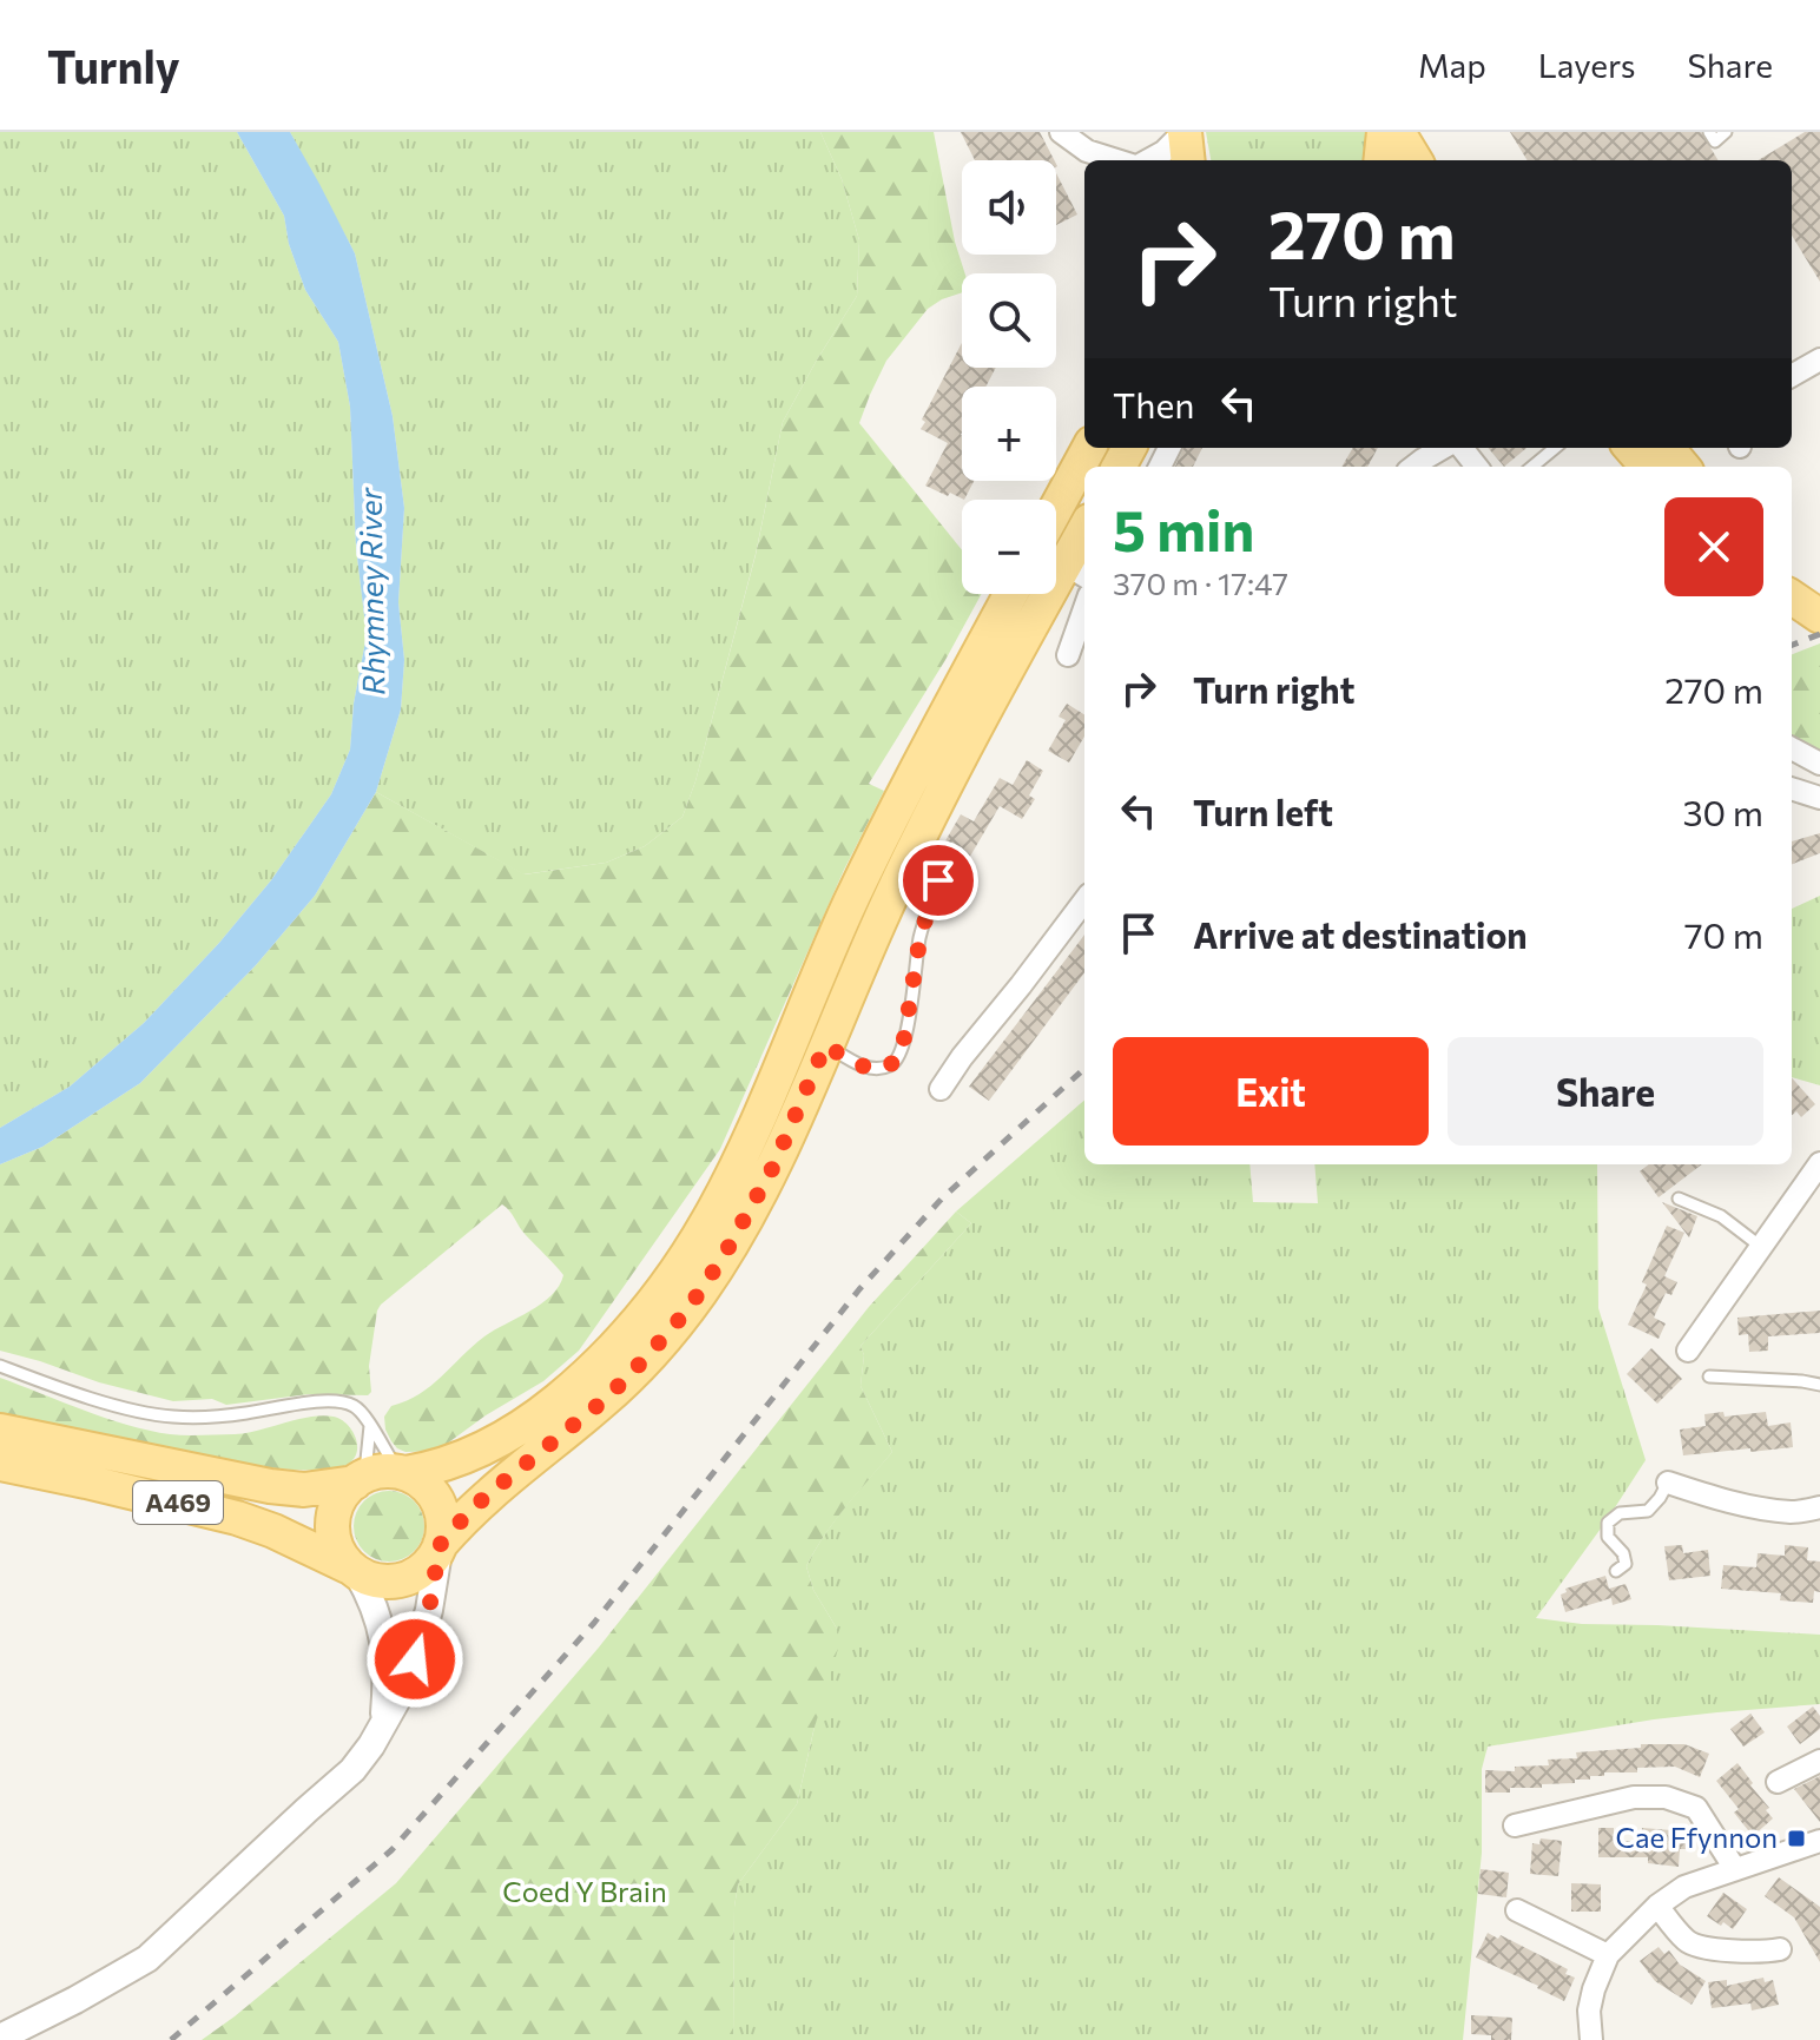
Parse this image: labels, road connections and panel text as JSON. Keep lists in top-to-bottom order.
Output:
{
  "streets": {
    "main road": ["A469"]
  },
  "water": ["Rhymney River"],
  "parks": ["Coed Y Brain"],
  "places": {
    "transit": ["Cae Ffynnon"]
  },
  "page": {
    "header": "Turnly",
    "nav": ["Map", "Layers", "Share"],
    "map_buttons": ["+", "−"],
    "turn": ["270 m", "Turn right"],
    "then": "Then",
    "heading": ["5 min", "370 m · 17:47"],
    "list": [
      {
        "name": "Turn right",
        "value": "270 m"
      },
      {
        "name": "Turn left",
        "value": "30 m"
      },
      {
        "name": "Arrive at destination",
        "value": "70 m"
      }
    ],
    "buttons": ["Exit", "Share"]
  }
}
